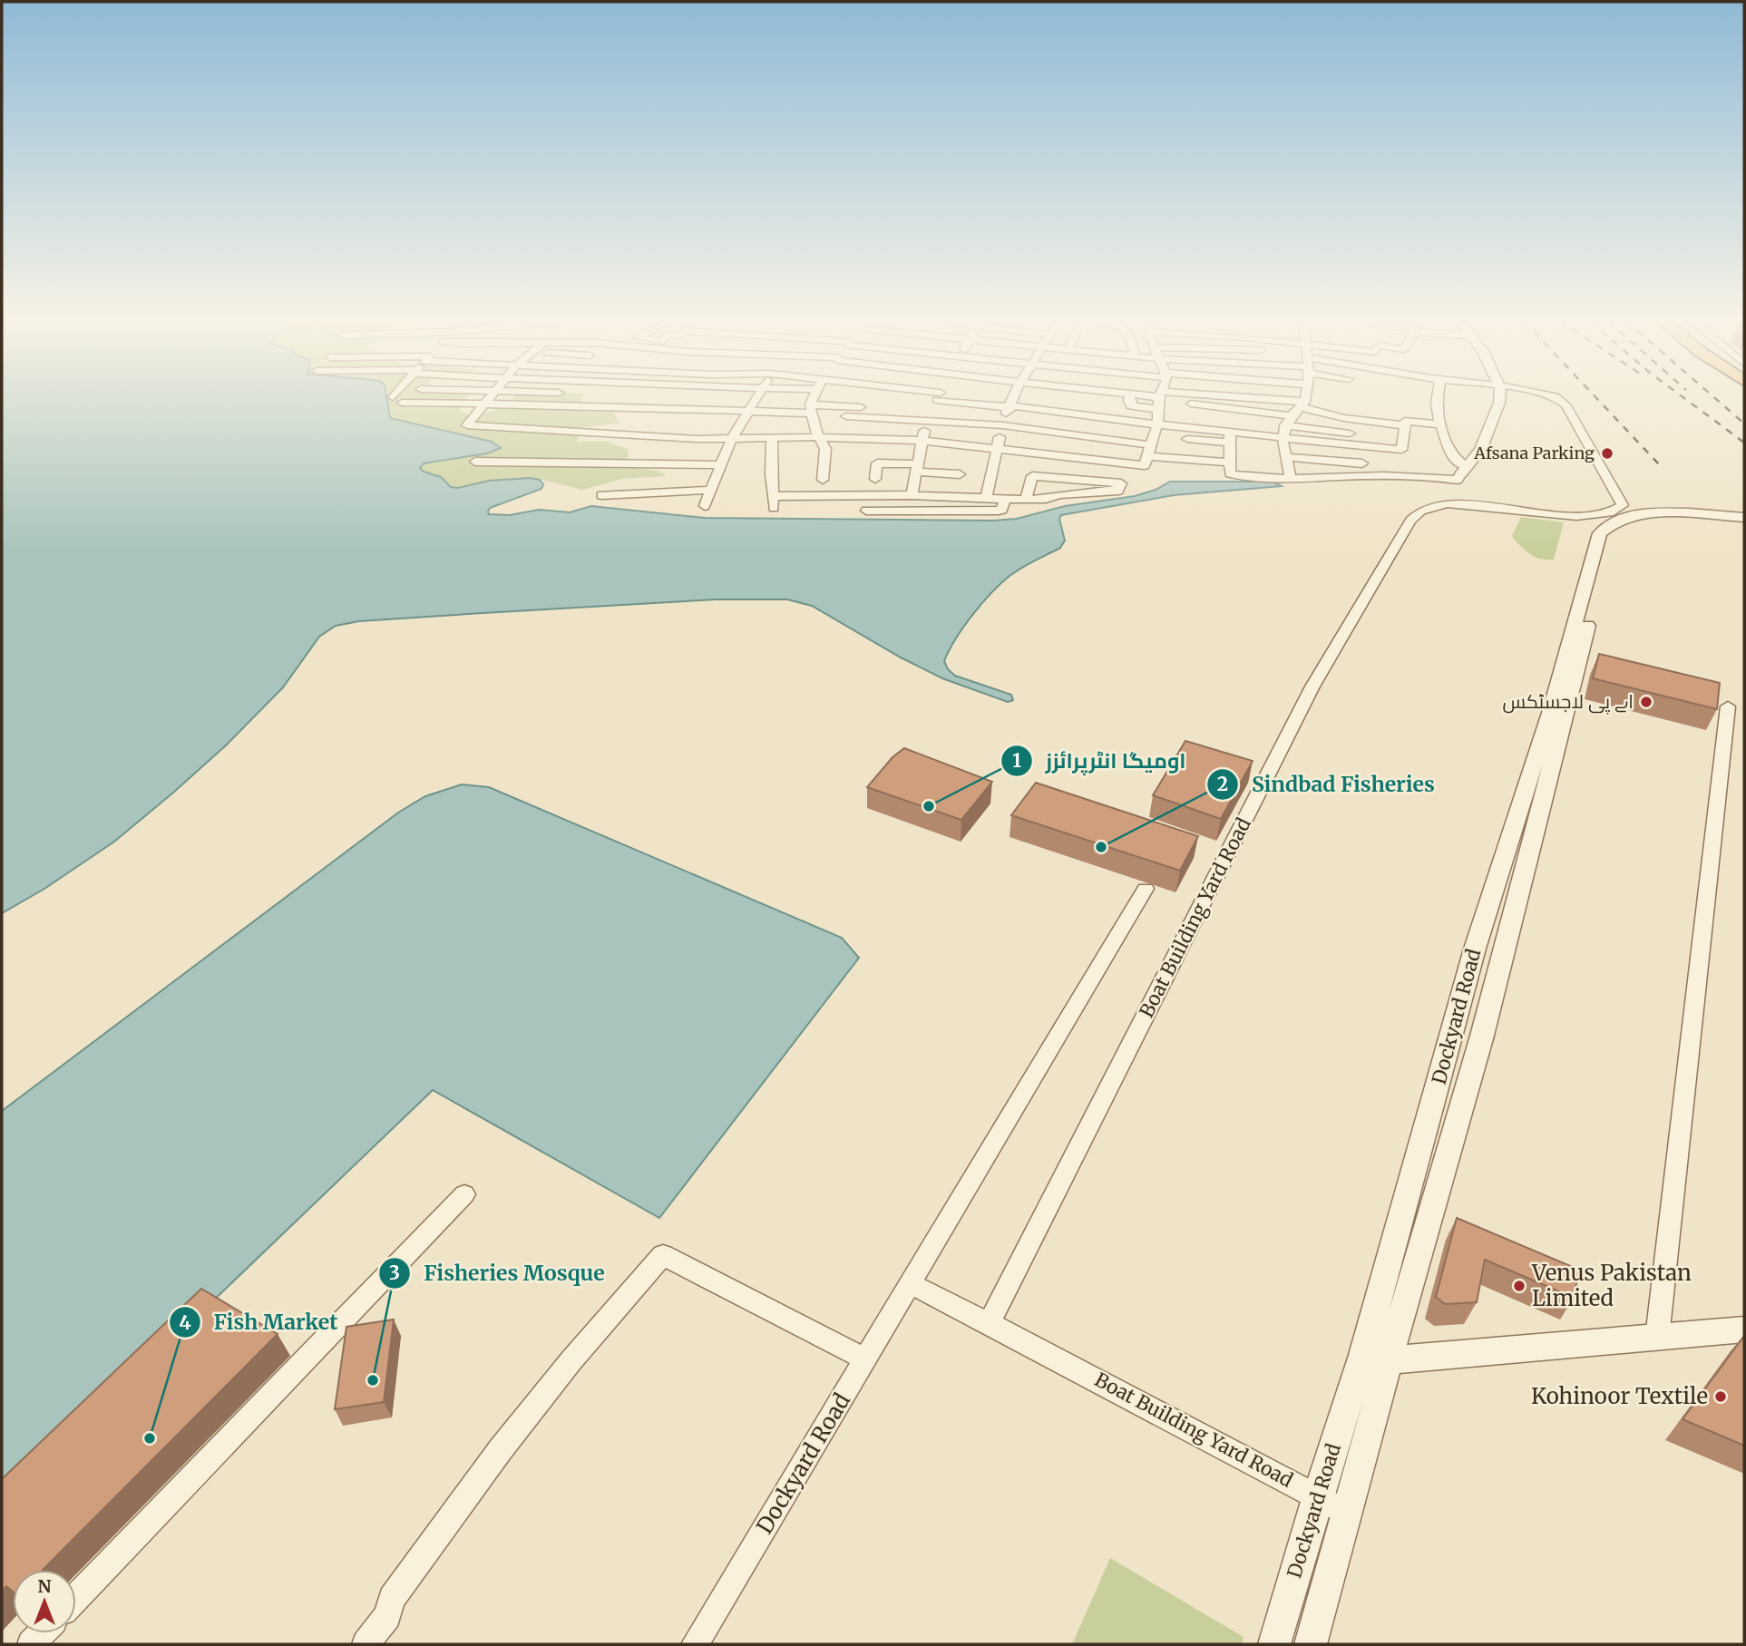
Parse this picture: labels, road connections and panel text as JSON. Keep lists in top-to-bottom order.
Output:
{
  "streets": {
    "street": ["Boat Building Yard Road", "Dockyard Road"]
  },
  "crossings": [
    ["Boat Building Yard Road", "Dockyard Road"]
  ],
  "places": [
    "Afsana Parking",
    "اے پی لاجسٹکس",
    "اومیگا انٹرپرائزز",
    "Sindbad Fisheries",
    "Venus Pakistan Limited",
    "Fisheries Mosque",
    "Kohinoor Textile",
    "Fish Market"
  ],
  "north": "top"
}
